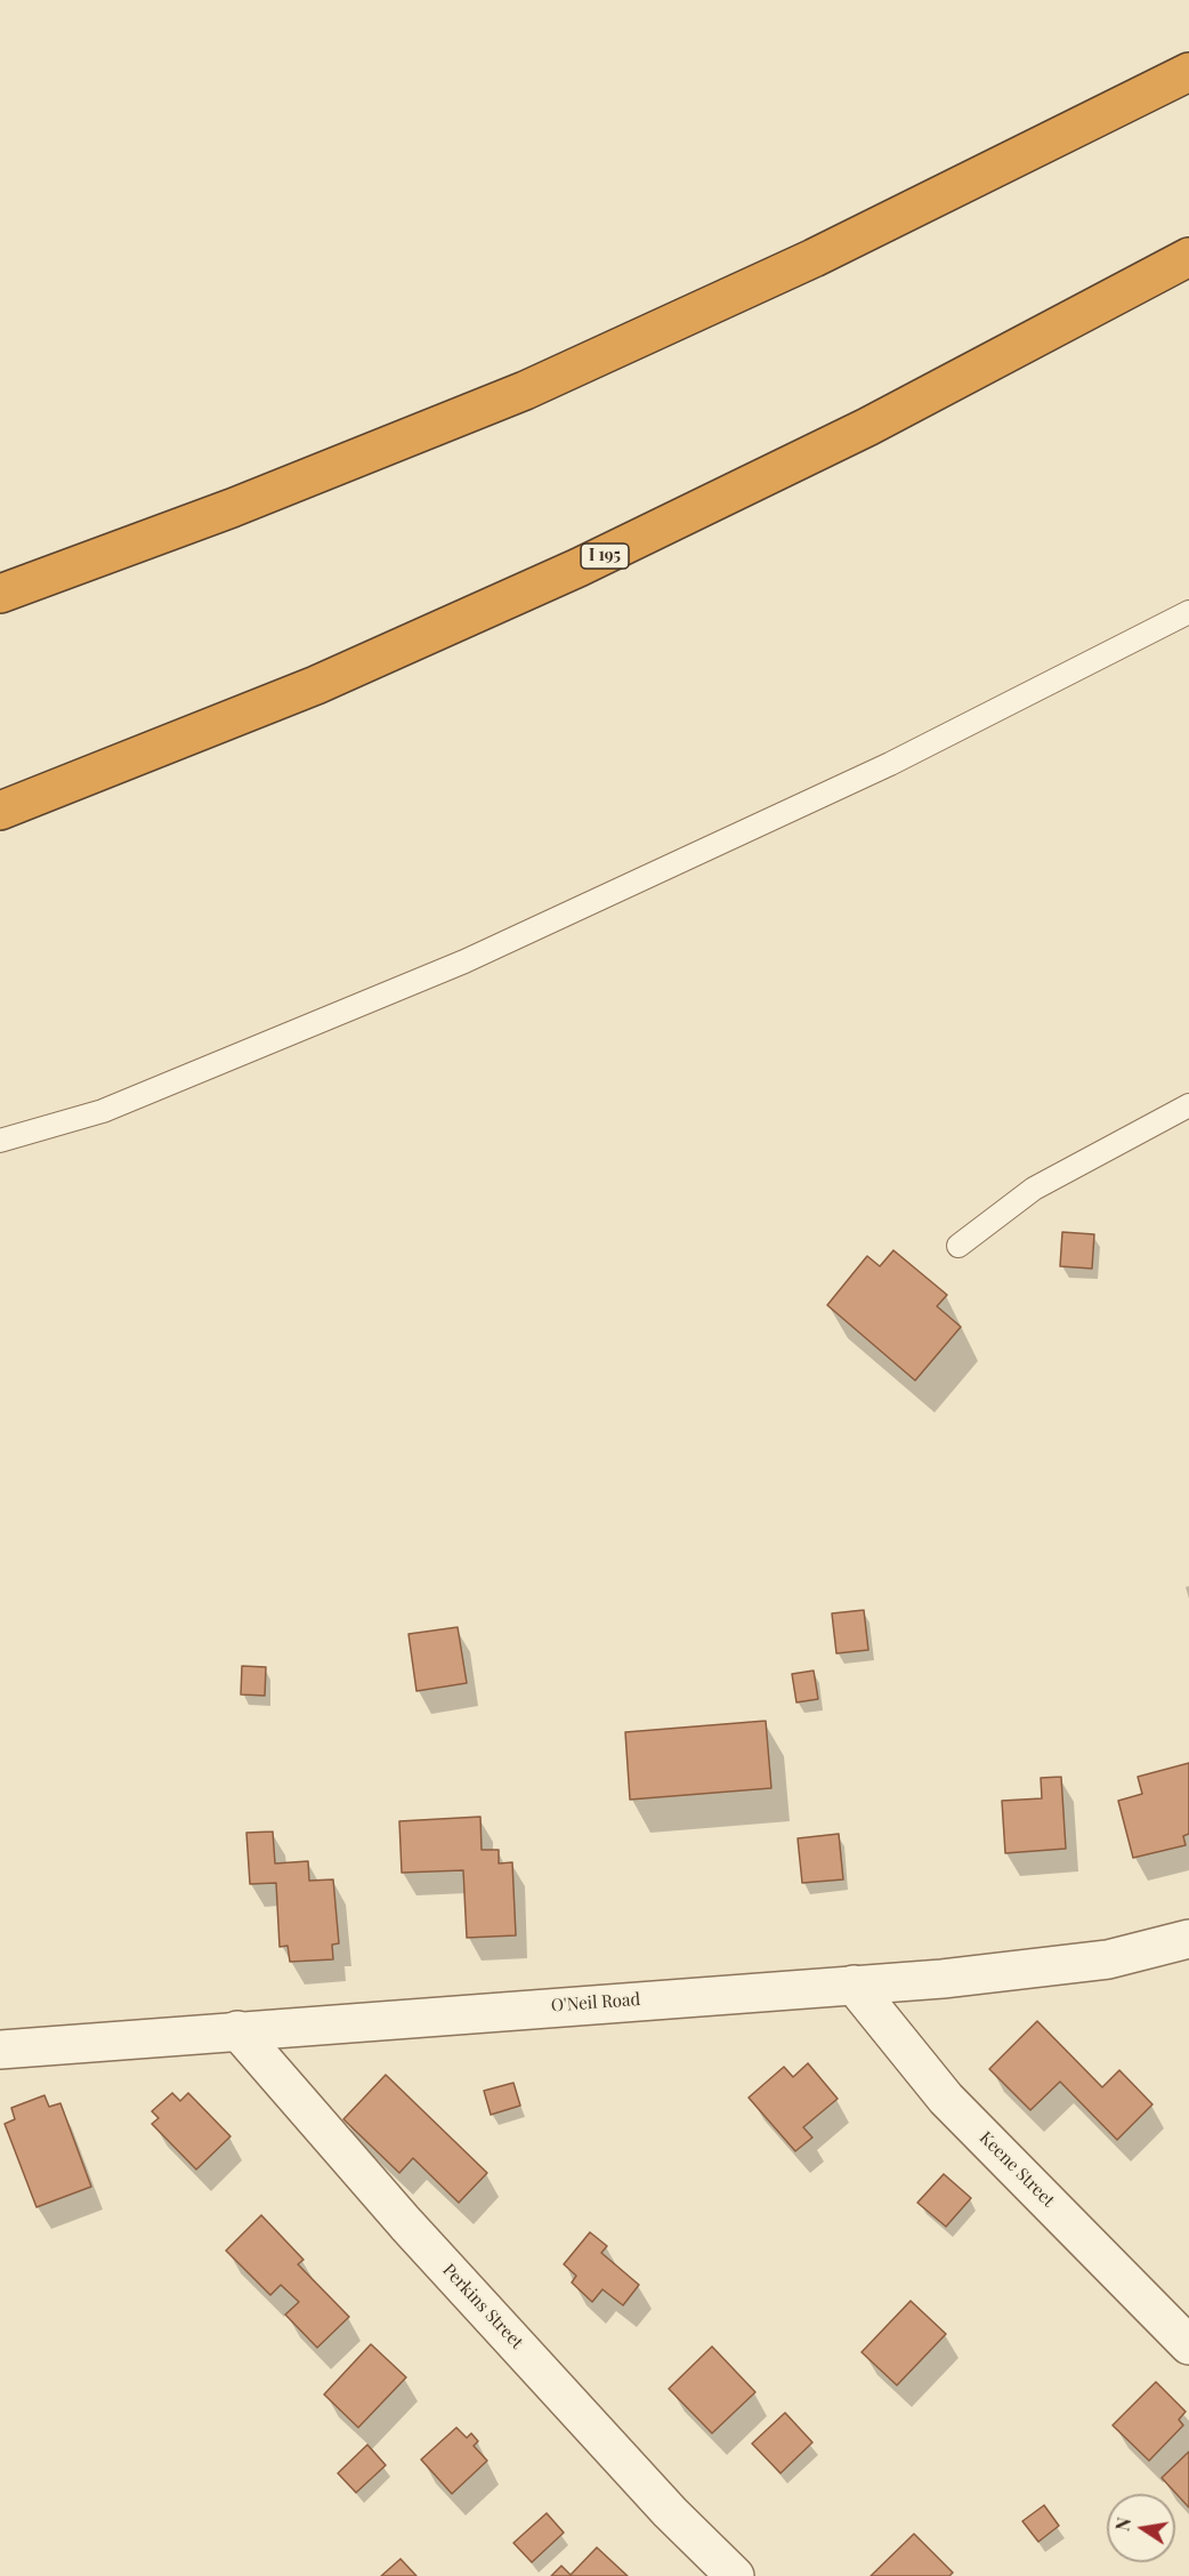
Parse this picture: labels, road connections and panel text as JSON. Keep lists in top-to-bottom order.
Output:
{
  "streets": {
    "highway": ["I 195"],
    "street": ["O'Neil Road", "Keene Street", "Perkins Street"]
  },
  "crossings": [
    ["O'Neil Road", "Keene Street"],
    ["O'Neil Road", "Perkins Street"]
  ],
  "north": "left"
}
